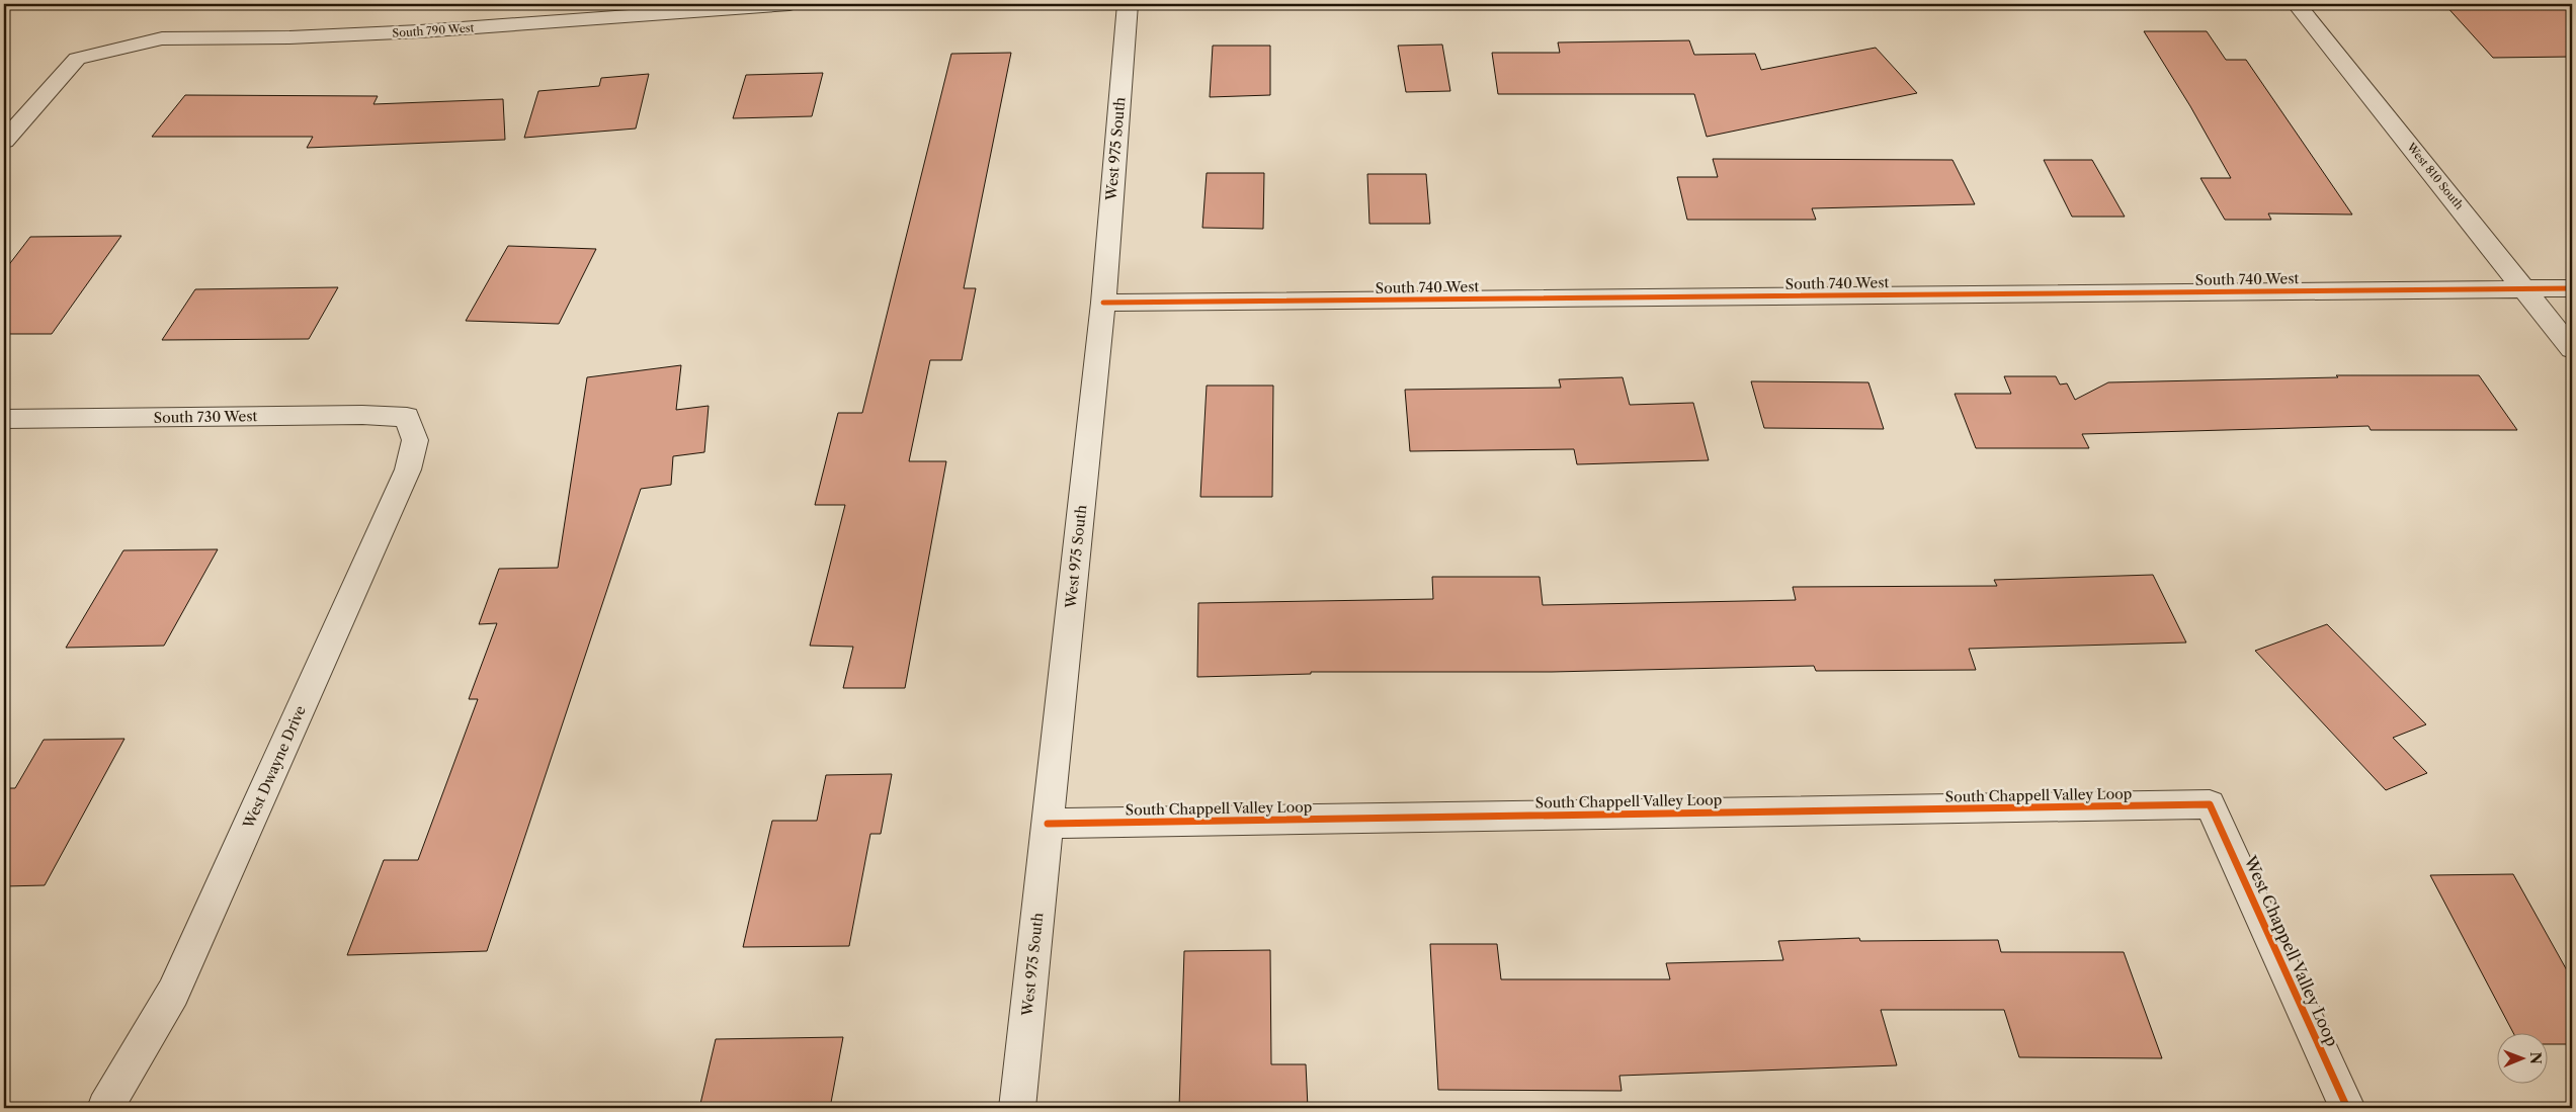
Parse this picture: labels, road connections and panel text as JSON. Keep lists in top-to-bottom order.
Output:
{
  "streets": {
    "street": [
      "South 790 West",
      "West 975 South",
      "West 810 South",
      "South 740 West",
      "South 730 West",
      "West Dwayne Drive",
      "South Chappell Valley Loop",
      "West Chappell Valley Loop"
    ]
  },
  "crossings": [
    ["West 975 South", "South 740 West"],
    ["West 975 South", "South Chappell Valley Loop"],
    ["West 810 South", "South 740 West"],
    ["South 730 West", "West Dwayne Drive"],
    ["South Chappell Valley Loop", "West Chappell Valley Loop"]
  ],
  "north": "right"
}
